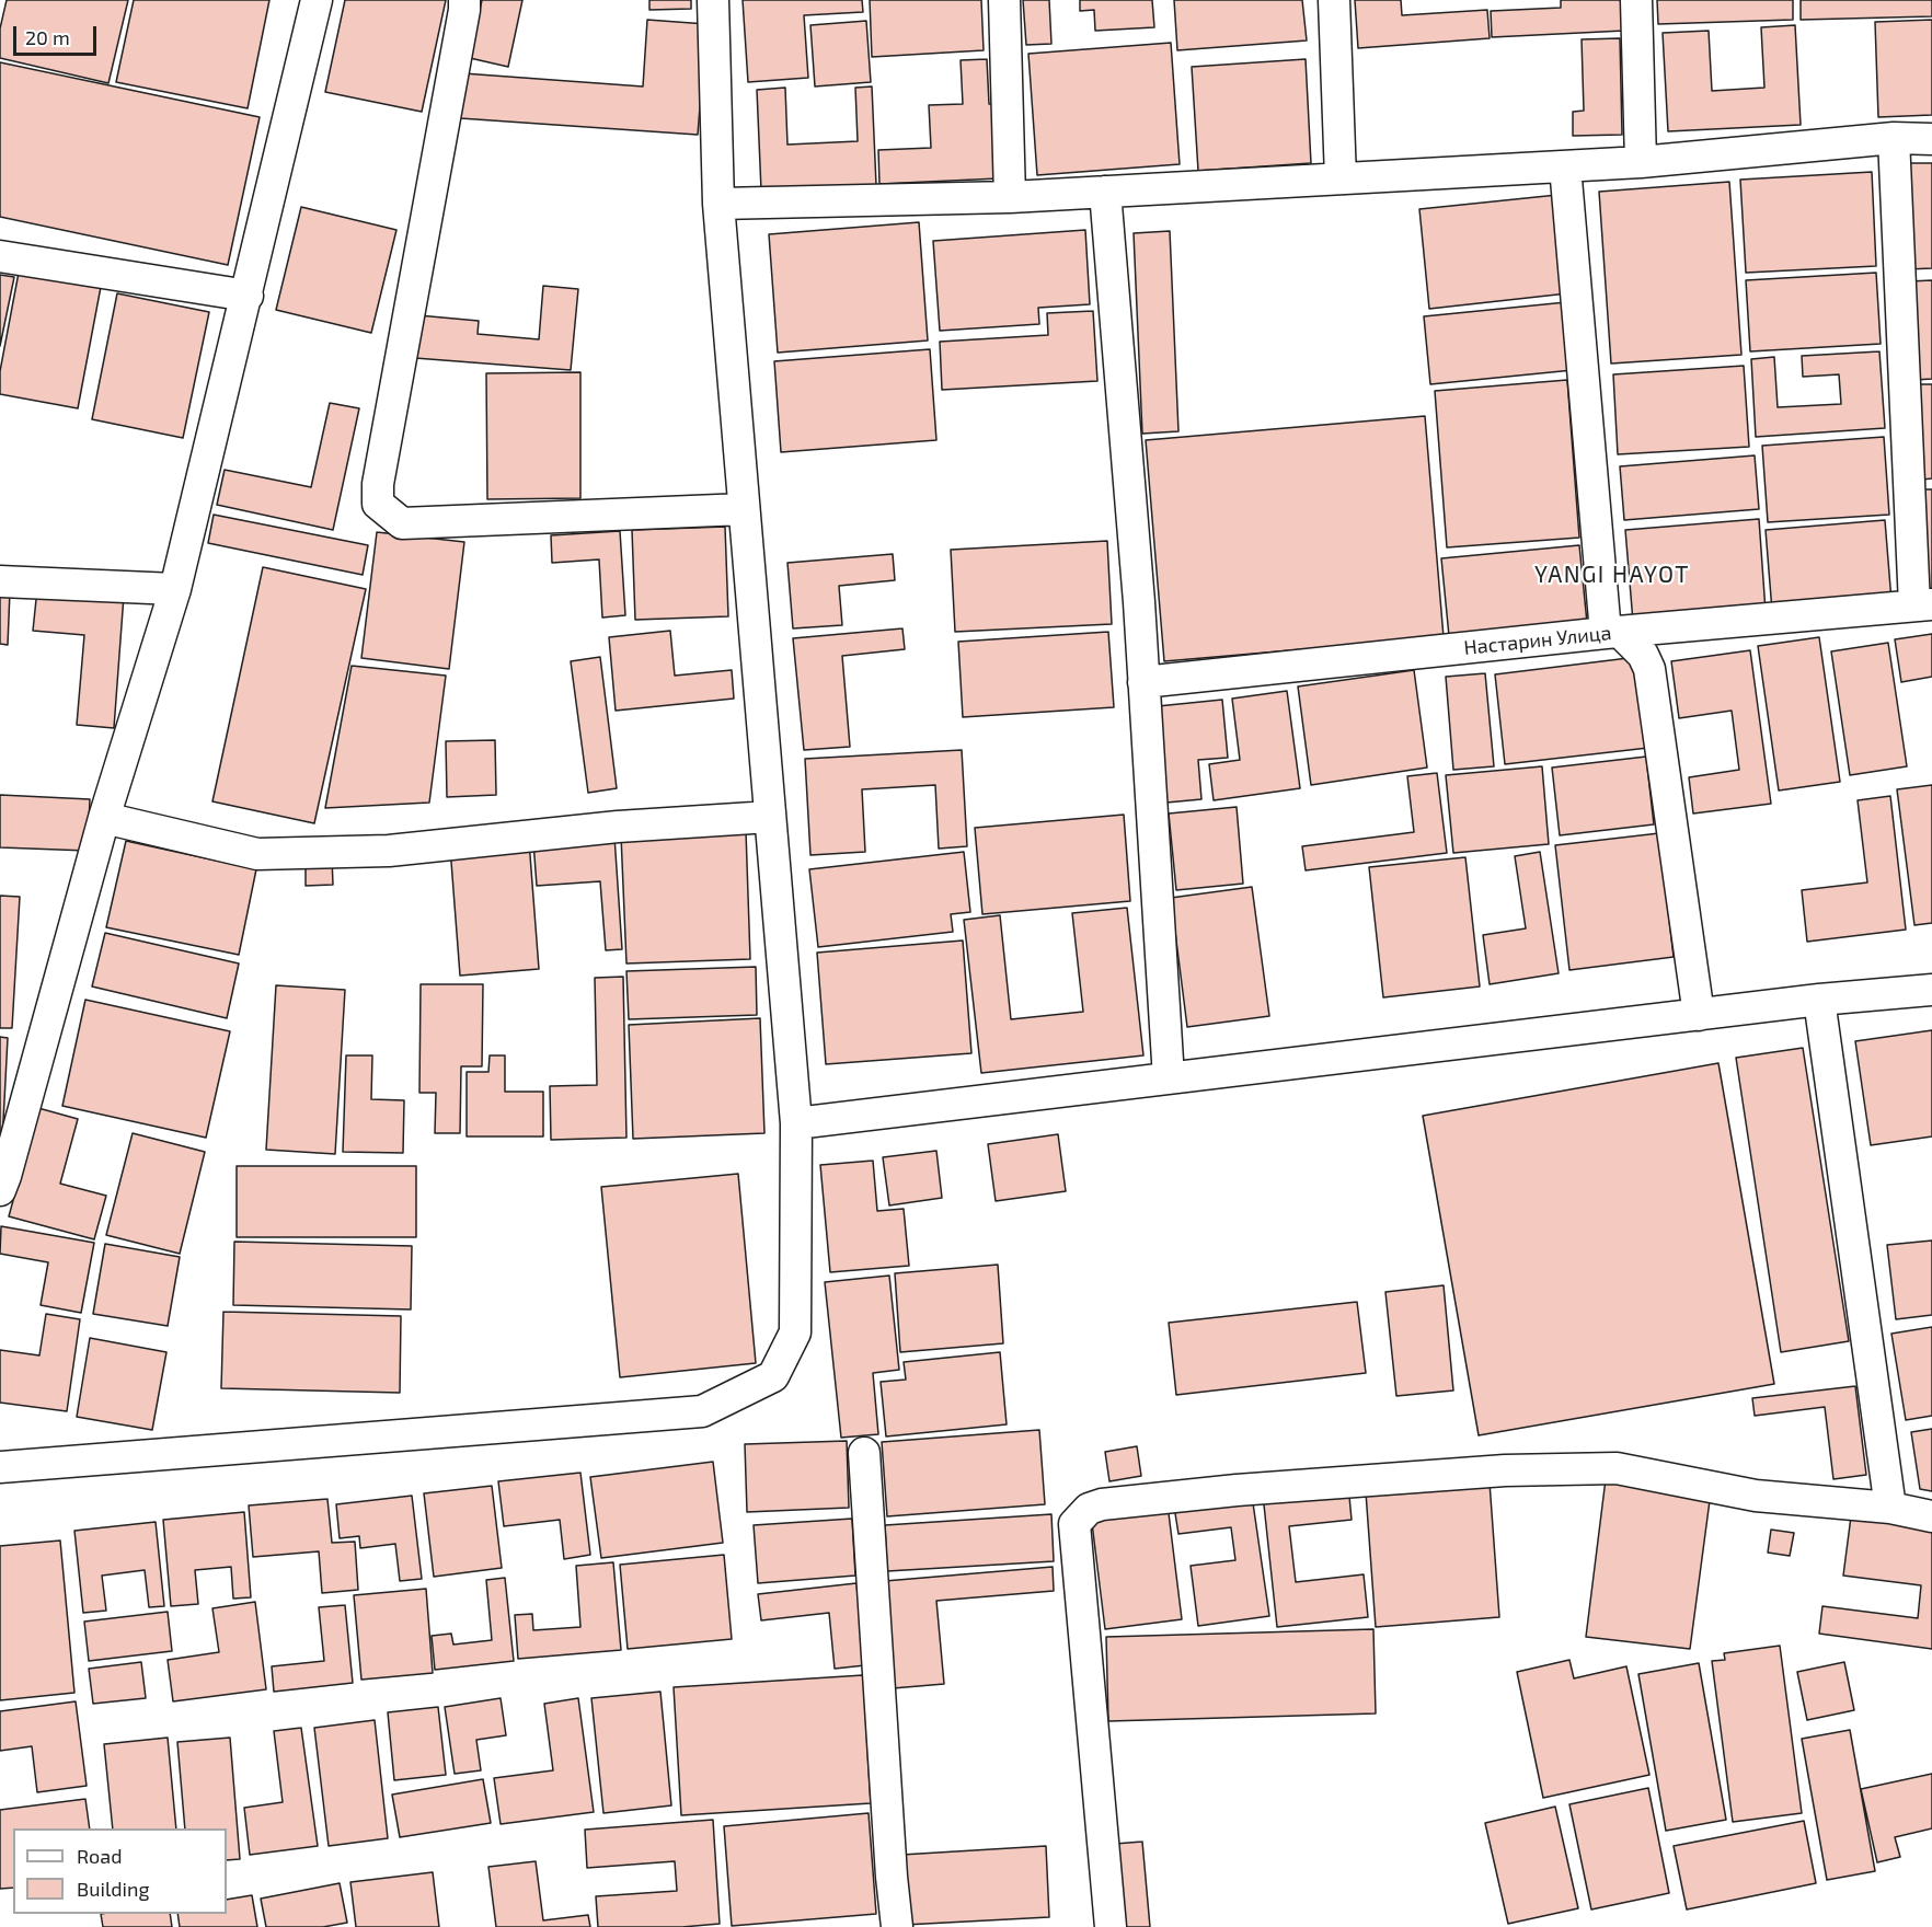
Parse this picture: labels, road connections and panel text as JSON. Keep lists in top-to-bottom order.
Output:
{
  "streets": {
    "street": ["Настарин Улица"]
  },
  "districts": ["YANGI HAYOT"],
  "legend": ["Road", "Building"],
  "scale_bar": "20 m"
}
